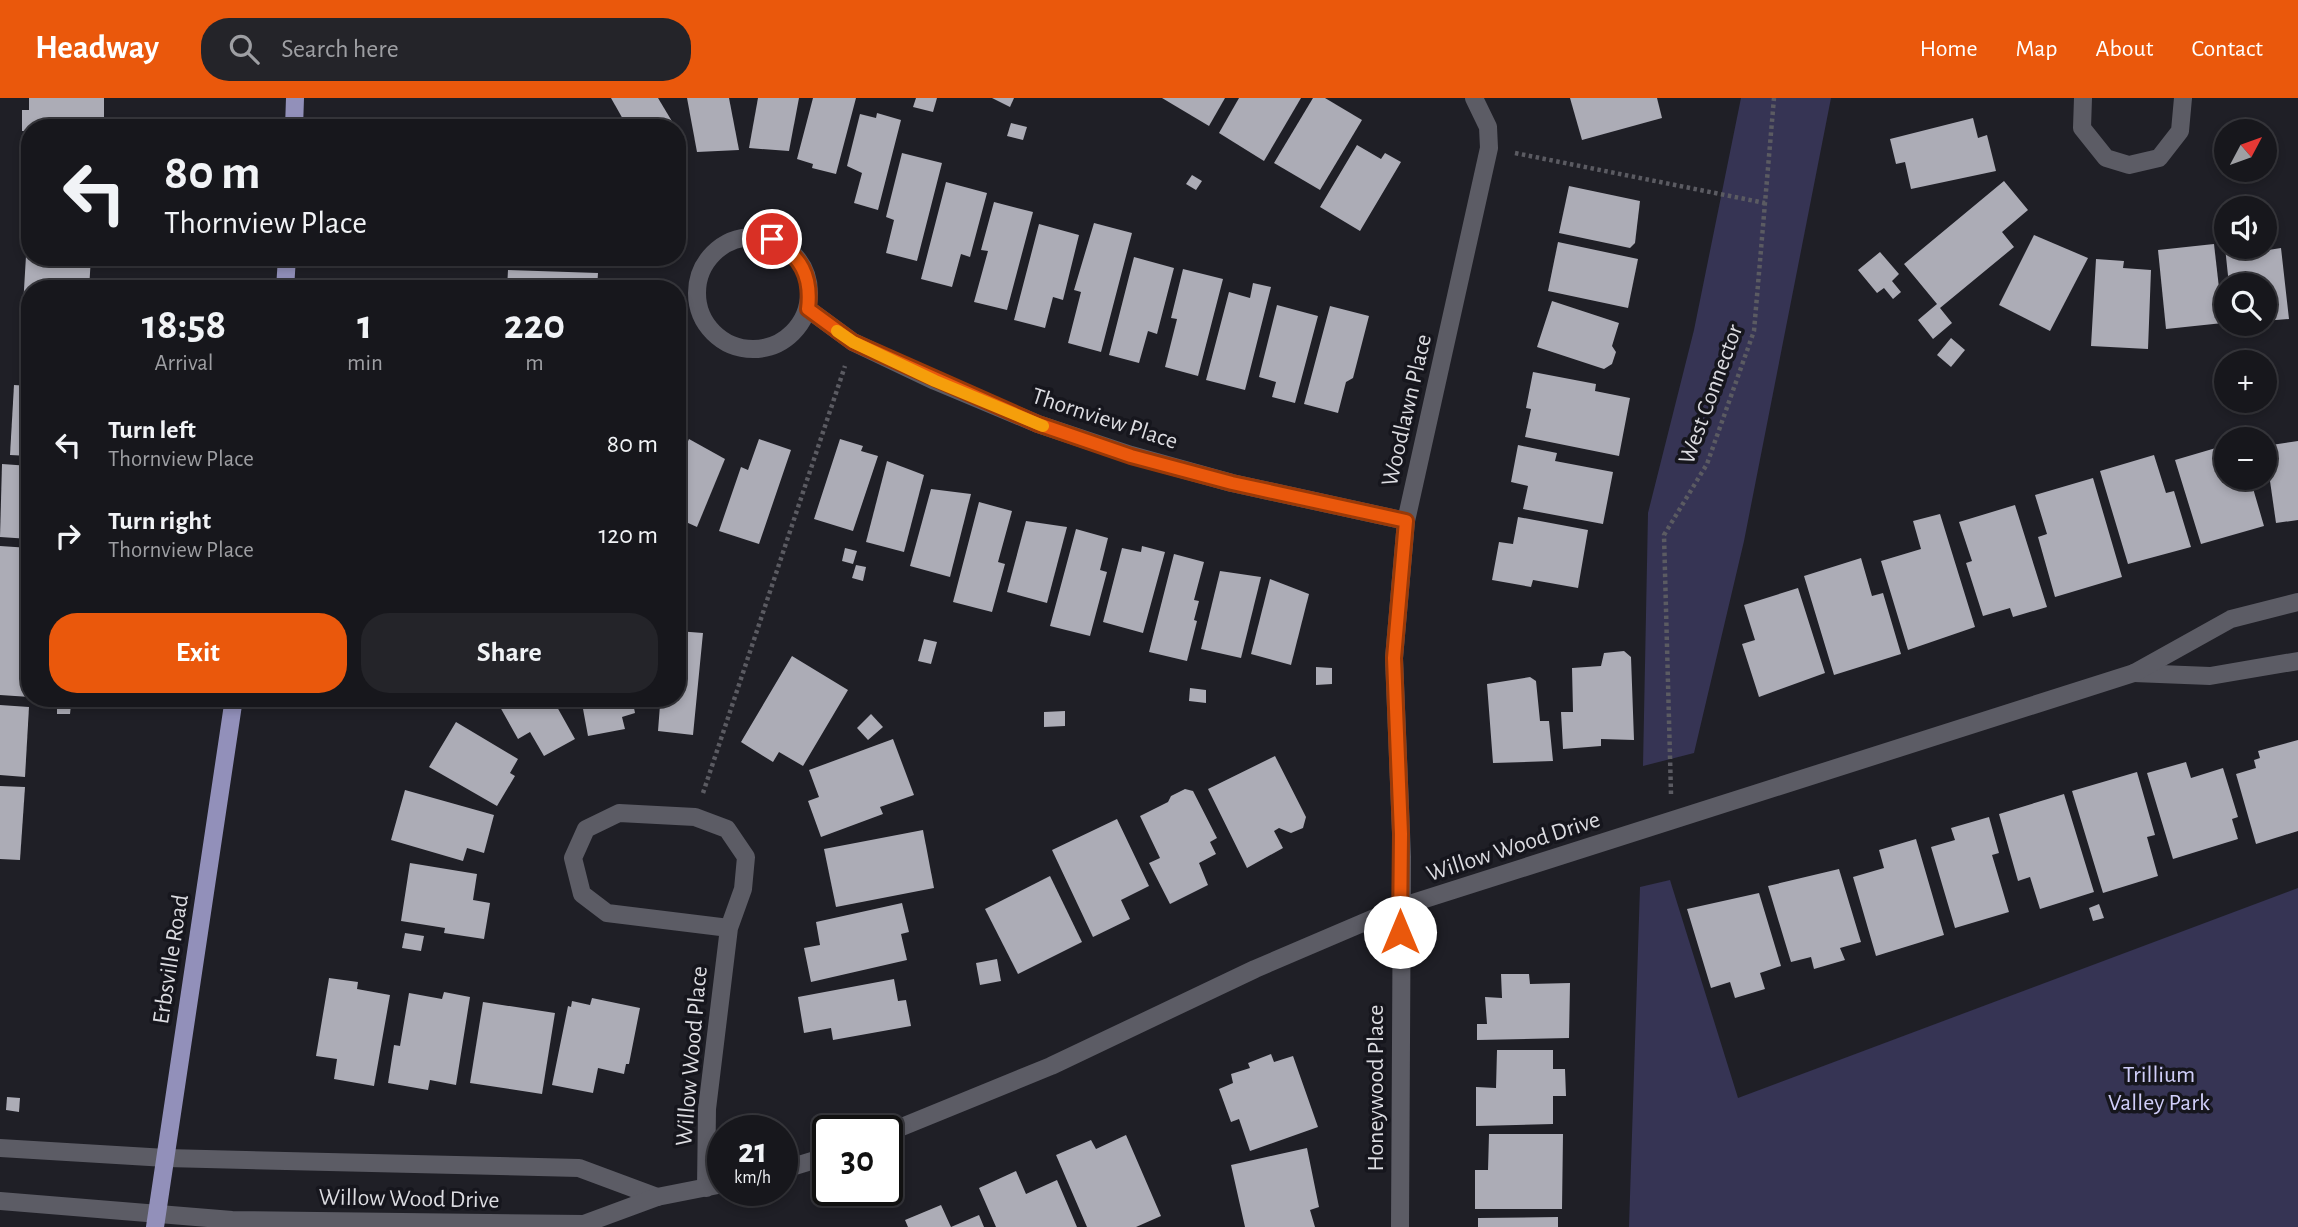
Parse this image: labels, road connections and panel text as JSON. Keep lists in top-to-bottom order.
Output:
{
  "streets": {
    "main road": ["Erbsville Road"],
    "street": [
      "Woodlawn Place",
      "Thornview Place",
      "Willow Wood Drive",
      "Willow Wood Place",
      "Honeywood Place"
    ],
    "path": ["West Connector"]
  },
  "crossings": [
    ["West Connector", "Willow Wood Drive"],
    ["Woodlawn Place", "Thornview Place"],
    ["Woodlawn Place", "Willow Wood Drive"],
    ["Woodlawn Place", "Honeywood Place"],
    ["Willow Wood Drive", "Erbsville Road"],
    ["Willow Wood Drive", "Honeywood Place"]
  ],
  "parks": ["Trillium Valley Park"],
  "north": "top right",
  "page": {
    "header": "Headway",
    "search": "Search here",
    "nav": [
      "Home",
      "Map",
      "About",
      "Contact"
    ],
    "map_buttons": ["+", "−"],
    "turn": ["80 m", "Thornview Place"],
    "eta": [
      "18:58",
      "Arrival",
      "1",
      "min",
      "220",
      "m"
    ],
    "list": [
      {
        "name": "Turn left",
        "note": "Thornview Place",
        "value": "80 m"
      },
      {
        "name": "Turn right",
        "note": "Thornview Place",
        "value": "120 m"
      }
    ],
    "buttons": ["Exit", "Share"],
    "speed": "21 km/h",
    "limit": "30"
  }
}
